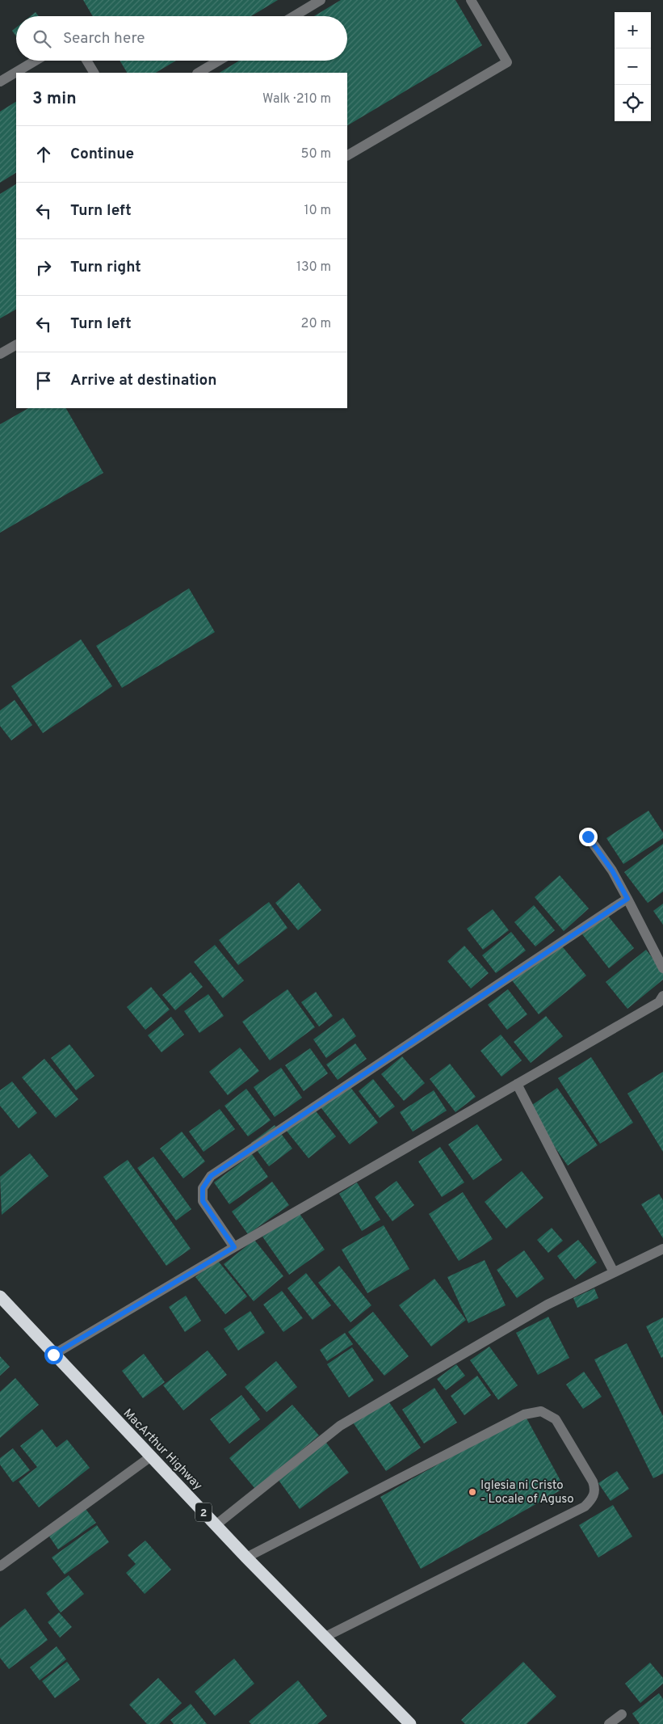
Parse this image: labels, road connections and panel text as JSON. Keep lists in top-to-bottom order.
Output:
{
  "streets": {
    "highway": ["MacArthur Highway", "2"]
  },
  "places": ["Iglesia ni Cristo - Locale of Aguso"],
  "page": {
    "map_buttons": ["+", "−"],
    "search": "Search here",
    "heading": ["3 min", "Walk · 210 m"],
    "list": [
      ["Continue", "50 m"],
      ["Turn left", "10 m"],
      ["Turn right", "130 m"],
      ["Turn left", "20 m"],
      "Arrive at destination"
    ]
  }
}
